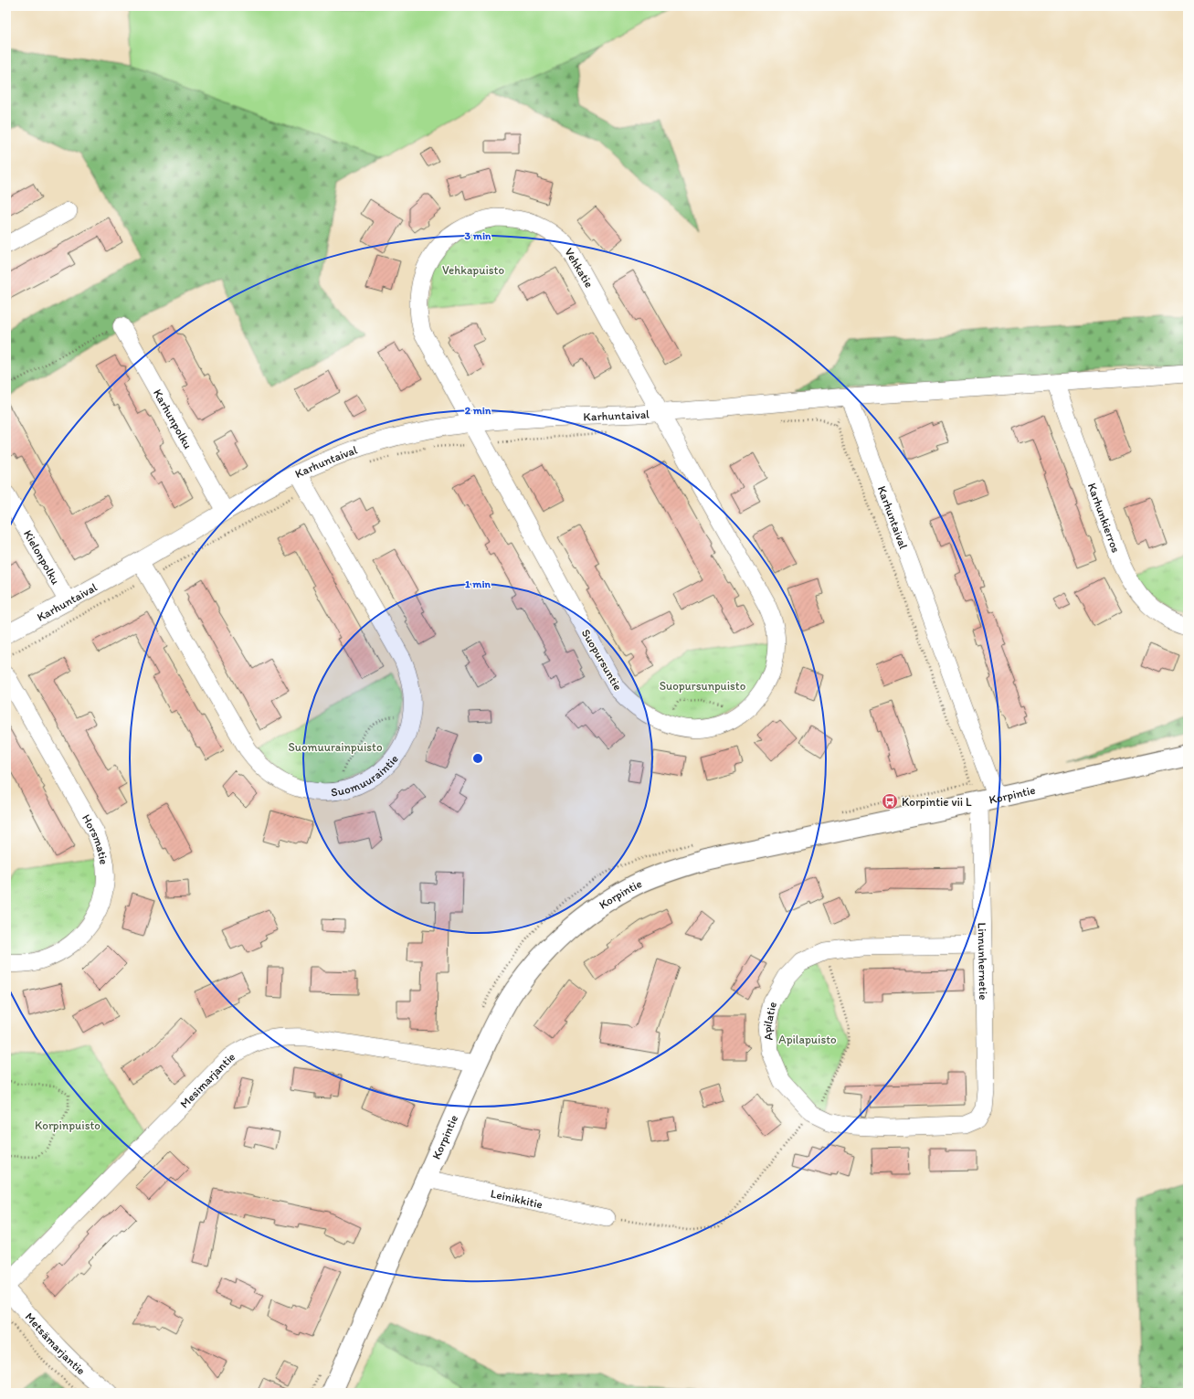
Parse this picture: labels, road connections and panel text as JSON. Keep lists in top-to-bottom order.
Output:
{
  "streets": {
    "street": [
      "Vehkatie",
      "Karhuntaival",
      "Karhunpolku",
      "Karhunkierros",
      "Kielonpolku",
      "Suopursuntie",
      "Suomuuraintie",
      "Korpintie",
      "Horsmatie",
      "Linnunhernetie",
      "Apilatie",
      "Mesimarjantie",
      "Leinikkitie",
      "Metsämarjantie"
    ]
  },
  "crossings": [
    ["Vehkatie", "Karhuntaival"],
    ["Vehkatie", "Suopursuntie"],
    ["Karhuntaival", "Karhunpolku"],
    ["Karhuntaival", "Kielonpolku"],
    ["Karhuntaival", "Suopursuntie"],
    ["Karhuntaival", "Suomuuraintie"],
    ["Karhuntaival", "Korpintie"],
    ["Karhuntaival", "Linnunhernetie"],
    ["Korpintie", "Linnunhernetie"],
    ["Korpintie", "Mesimarjantie"],
    ["Korpintie", "Leinikkitie"],
    ["Linnunhernetie", "Apilatie"]
  ],
  "parks": [
    "Vehkapuisto",
    "Suopursunpuisto",
    "Suomuurainpuisto",
    "Apilapuisto",
    "Korpinpuisto"
  ],
  "places": {
    "bus stop": ["Korpintie vii L"]
  },
  "rings": ["3 min", "2 min", "1 min"]
}
